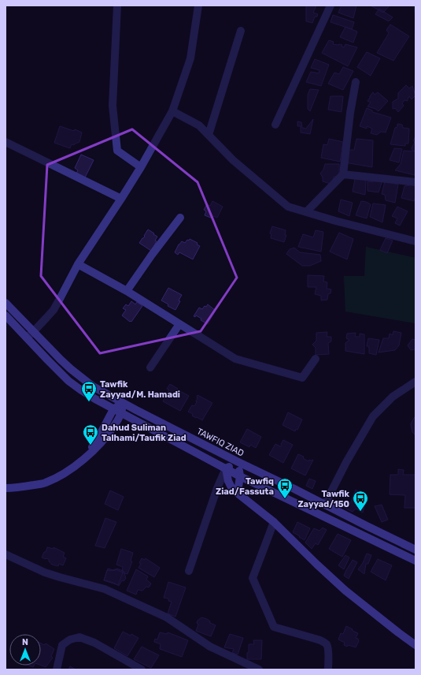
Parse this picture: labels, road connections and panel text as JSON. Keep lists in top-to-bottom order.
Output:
{
  "streets": {
    "main road": ["TAWFIQ ZIAD"]
  },
  "places": {
    "bus stop": [
      "Tawfik Zayyad/M. Hamadi",
      "Dahud Suliman Talhami/Taufik Ziad",
      "Tawfiq Ziad/Fassuta",
      "Tawfik Zayyad/150"
    ]
  },
  "north": "top"
}
